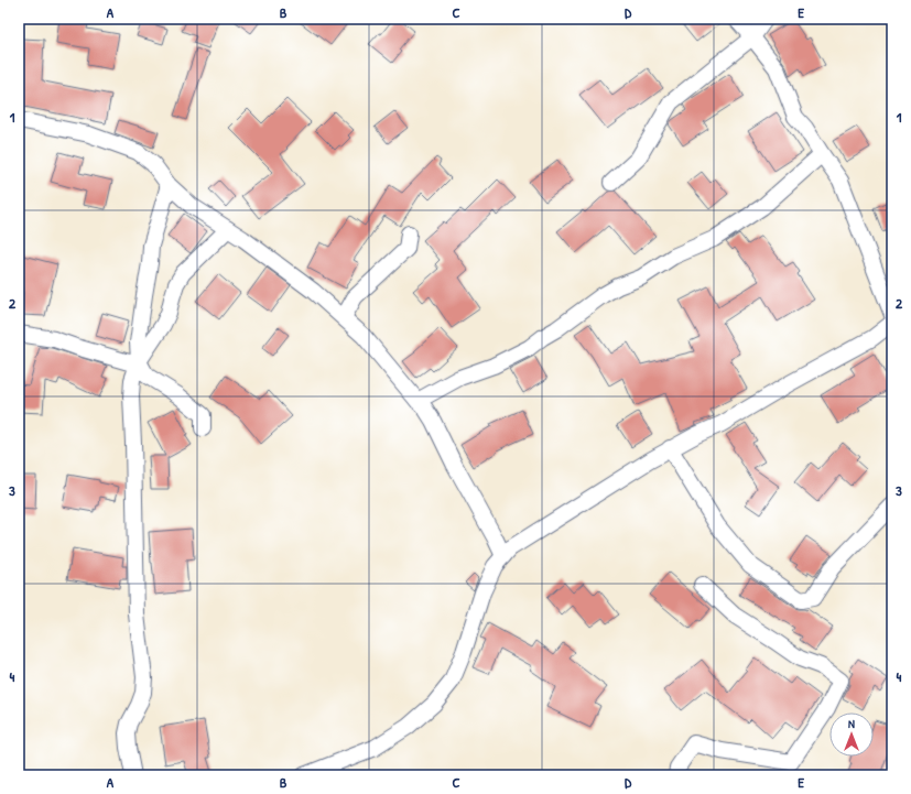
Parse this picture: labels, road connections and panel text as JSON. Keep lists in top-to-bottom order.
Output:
{
  "north": "top",
  "grid": {
    "columns": [
      "A",
      "B",
      "C",
      "D",
      "E"
    ],
    "rows": [
      "1",
      "2",
      "3",
      "4"
    ]
  }
}
